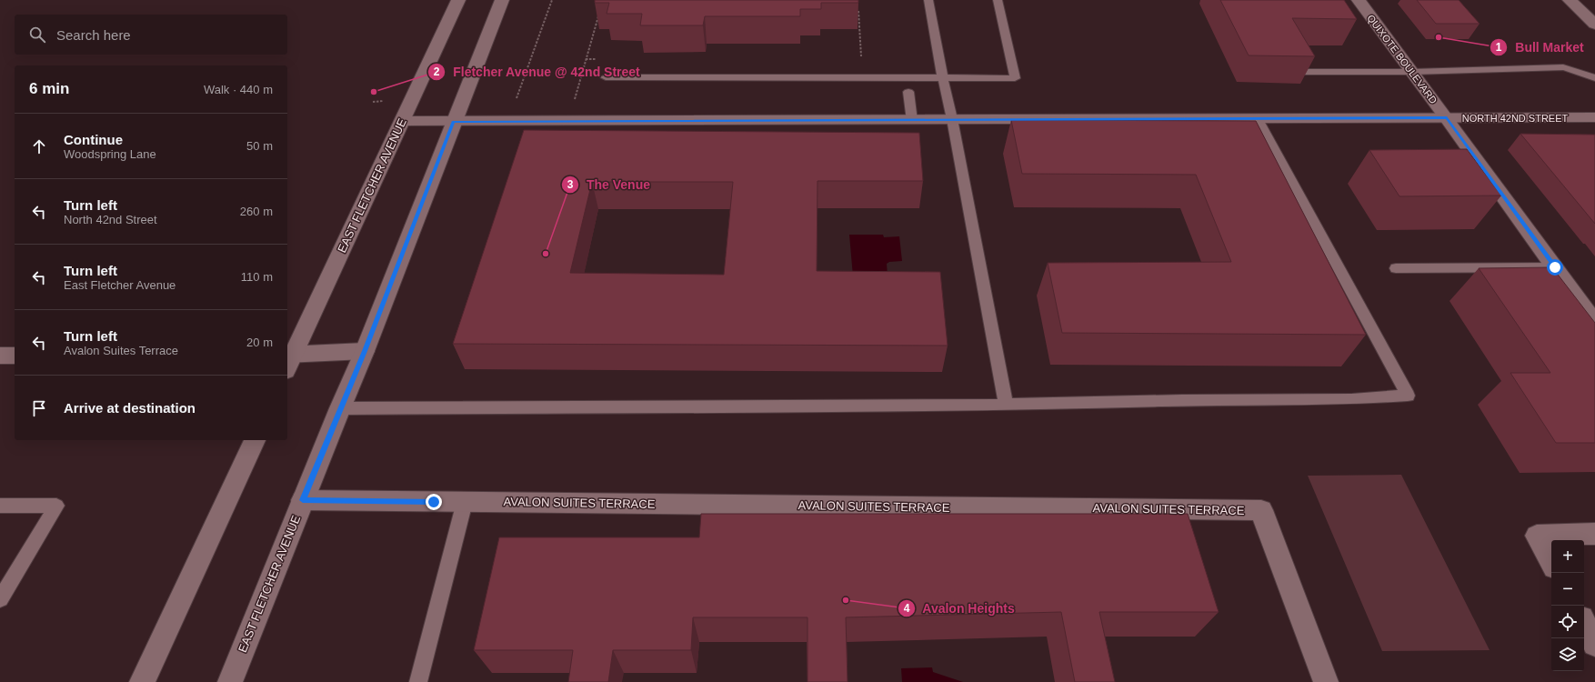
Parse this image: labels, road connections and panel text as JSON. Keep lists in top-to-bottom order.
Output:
{
  "streets": {
    "street": [
      "QUIXOTE BOULEVARD",
      "NORTH 42ND STREET",
      "EAST FLETCHER AVENUE",
      "AVALON SUITES TERRACE"
    ]
  },
  "crossings": [
    ["QUIXOTE BOULEVARD", "NORTH 42ND STREET"],
    ["NORTH 42ND STREET", "EAST FLETCHER AVENUE"],
    ["EAST FLETCHER AVENUE", "AVALON SUITES TERRACE"]
  ],
  "places": [
    "Bull Market",
    "Fletcher Avenue @ 42nd Street",
    "The Venue",
    "Avalon Heights"
  ],
  "page": {
    "search": "Search here",
    "heading": ["6 min", "Walk · 440 m"],
    "list": [
      ["Continue", "Woodspring Lane", "50 m"],
      ["Turn left", "North 42nd Street", "260 m"],
      ["Turn left", "East Fletcher Avenue", "110 m"],
      ["Turn left", "Avalon Suites Terrace", "20 m"],
      "Arrive at destination"
    ],
    "map_buttons": ["+", "−"]
  }
}
